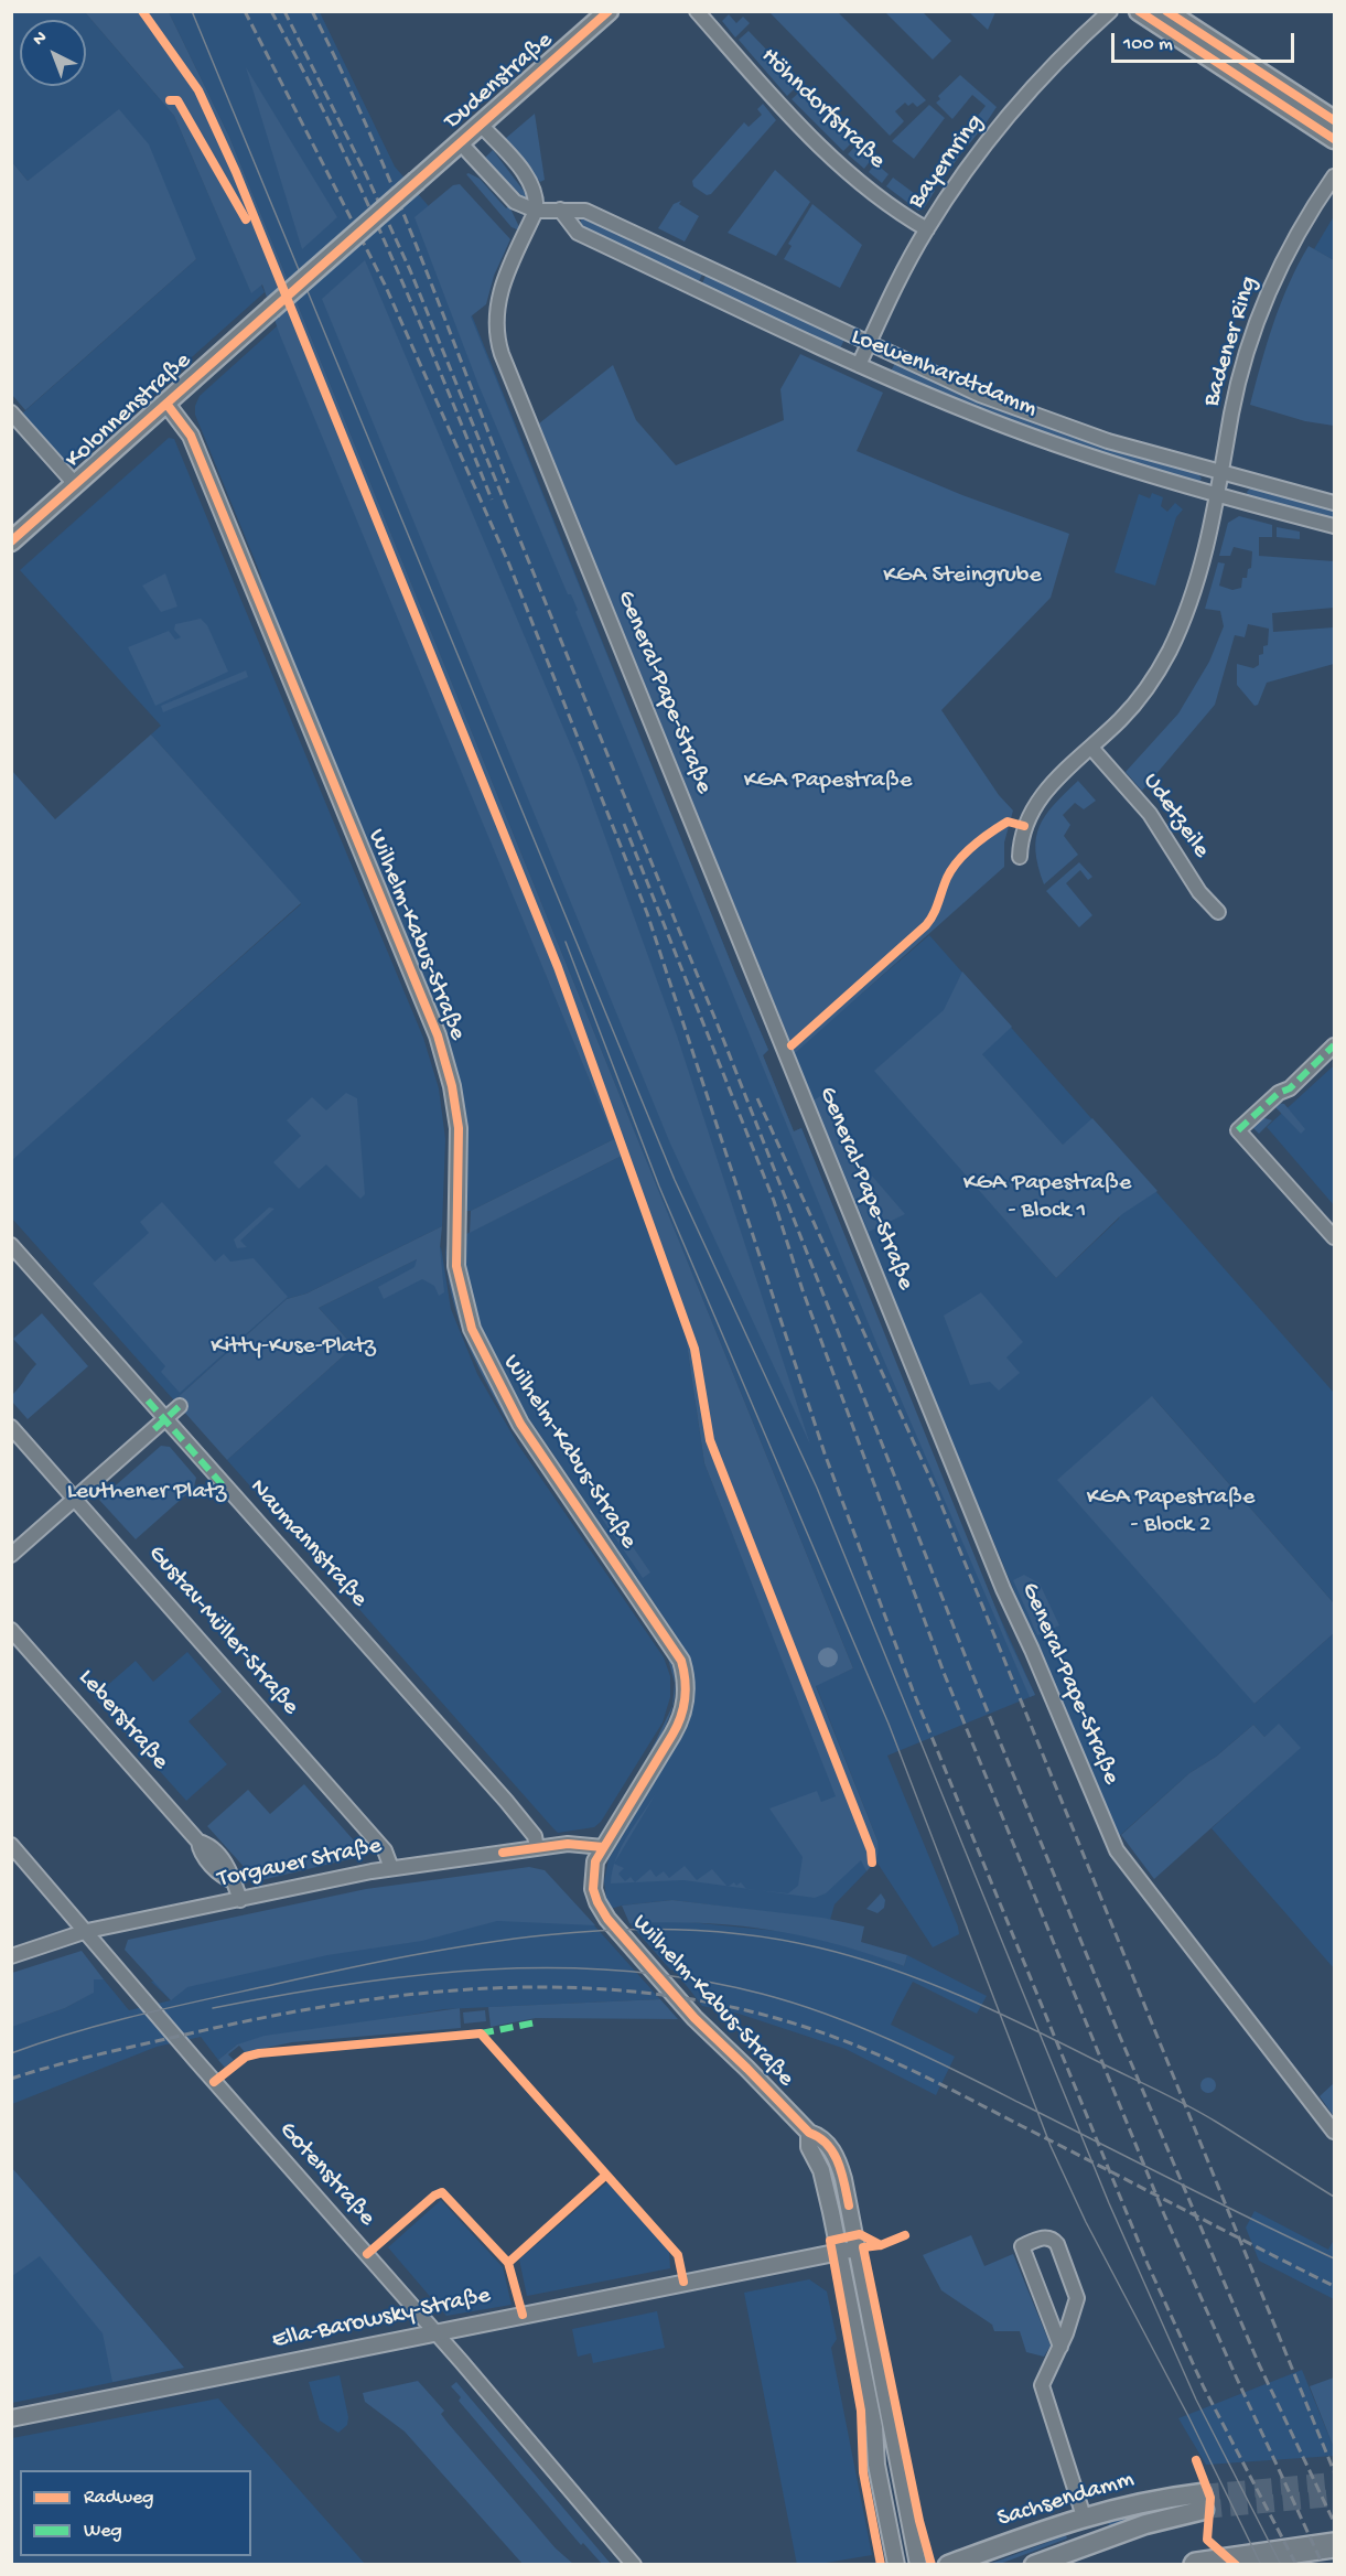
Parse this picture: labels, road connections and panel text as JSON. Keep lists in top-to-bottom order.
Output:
{
  "streets": {
    "main road": ["Dudenstraße", "Kolonnenstraße", "Sachsendamm"],
    "street": [
      "Höhndorfstraße",
      "Bayernring",
      "Badener Ring",
      "Loewenhardtdamm",
      "General-Pape-Straße",
      "Udetzeile",
      "Wilhelm-Kabus-Straße",
      "Naumannstraße",
      "Gustav-Müller-Straße",
      "Leberstraße",
      "Torgauer Straße",
      "Gotenstraße",
      "Ella-Barowsky-Straße"
    ]
  },
  "crossings": [
    ["Dudenstraße", "Kolonnenstraße"],
    ["Höhndorfstraße", "Bayernring"],
    ["Bayernring", "Loewenhardtdamm"],
    ["Badener Ring", "Loewenhardtdamm"],
    ["Badener Ring", "Udetzeile"],
    ["Loewenhardtdamm", "General-Pape-Straße"],
    ["Kolonnenstraße", "Wilhelm-Kabus-Straße"],
    ["Wilhelm-Kabus-Straße", "Torgauer Straße"],
    ["Wilhelm-Kabus-Straße", "Ella-Barowsky-Straße"],
    ["Naumannstraße", "Torgauer Straße"],
    ["Gustav-Müller-Straße", "Torgauer Straße"],
    ["Leberstraße", "Torgauer Straße"],
    ["Torgauer Straße", "Gotenstraße"],
    ["Gotenstraße", "Ella-Barowsky-Straße"]
  ],
  "parks": [
    "KGA Steingrube",
    "KGA Papestraße",
    "KGA Papestraße - Block 1",
    "Kitty-Kuse-Platz",
    "Leuthener Platz",
    "KGA Papestraße - Block 2"
  ],
  "legend": ["Radweg", "Weg"],
  "scale_bar": "100 m",
  "north": "top left"
}
